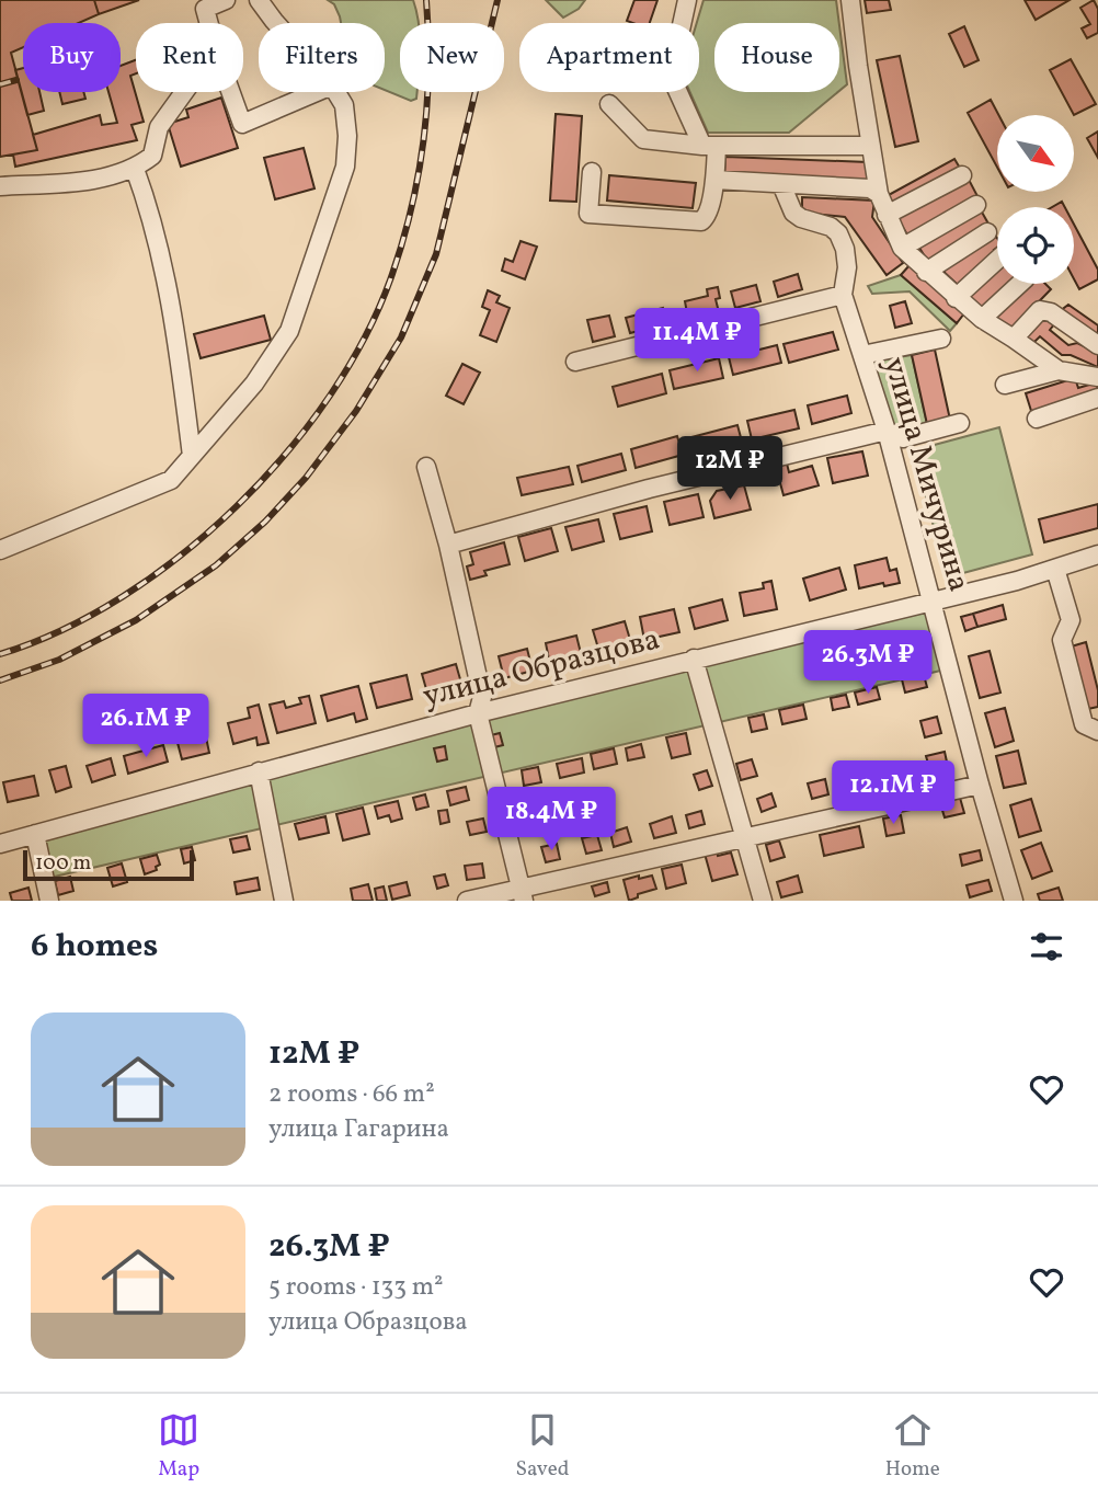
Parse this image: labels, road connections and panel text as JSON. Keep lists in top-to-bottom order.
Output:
{
  "streets": {
    "street": ["улица Мичурина", "улица Образцова"]
  },
  "crossings": [
    ["улица Мичурина", "улица Образцова"]
  ],
  "scale_bar": "100 m",
  "north": "bottom right",
  "page": {
    "chip": [
      "Buy",
      "Rent",
      "Filters",
      "New",
      "Apartment",
      "House"
    ],
    "price": [
      "11.4M ₽",
      "12M ₽",
      "26.3M ₽",
      "26.1M ₽",
      "12.1M ₽",
      "18.4M ₽"
    ],
    "scale": "100 m",
    "heading": "6 homes",
    "list": [
      {
        "name": "12M ₽",
        "note": "2 rooms · 66 m² · улица Гагарина"
      },
      {
        "name": "26.3M ₽",
        "note": "5 rooms · 133 m² · улица Образцова"
      }
    ],
    "tabs": ["Map", "Saved", "Home"]
  }
}
